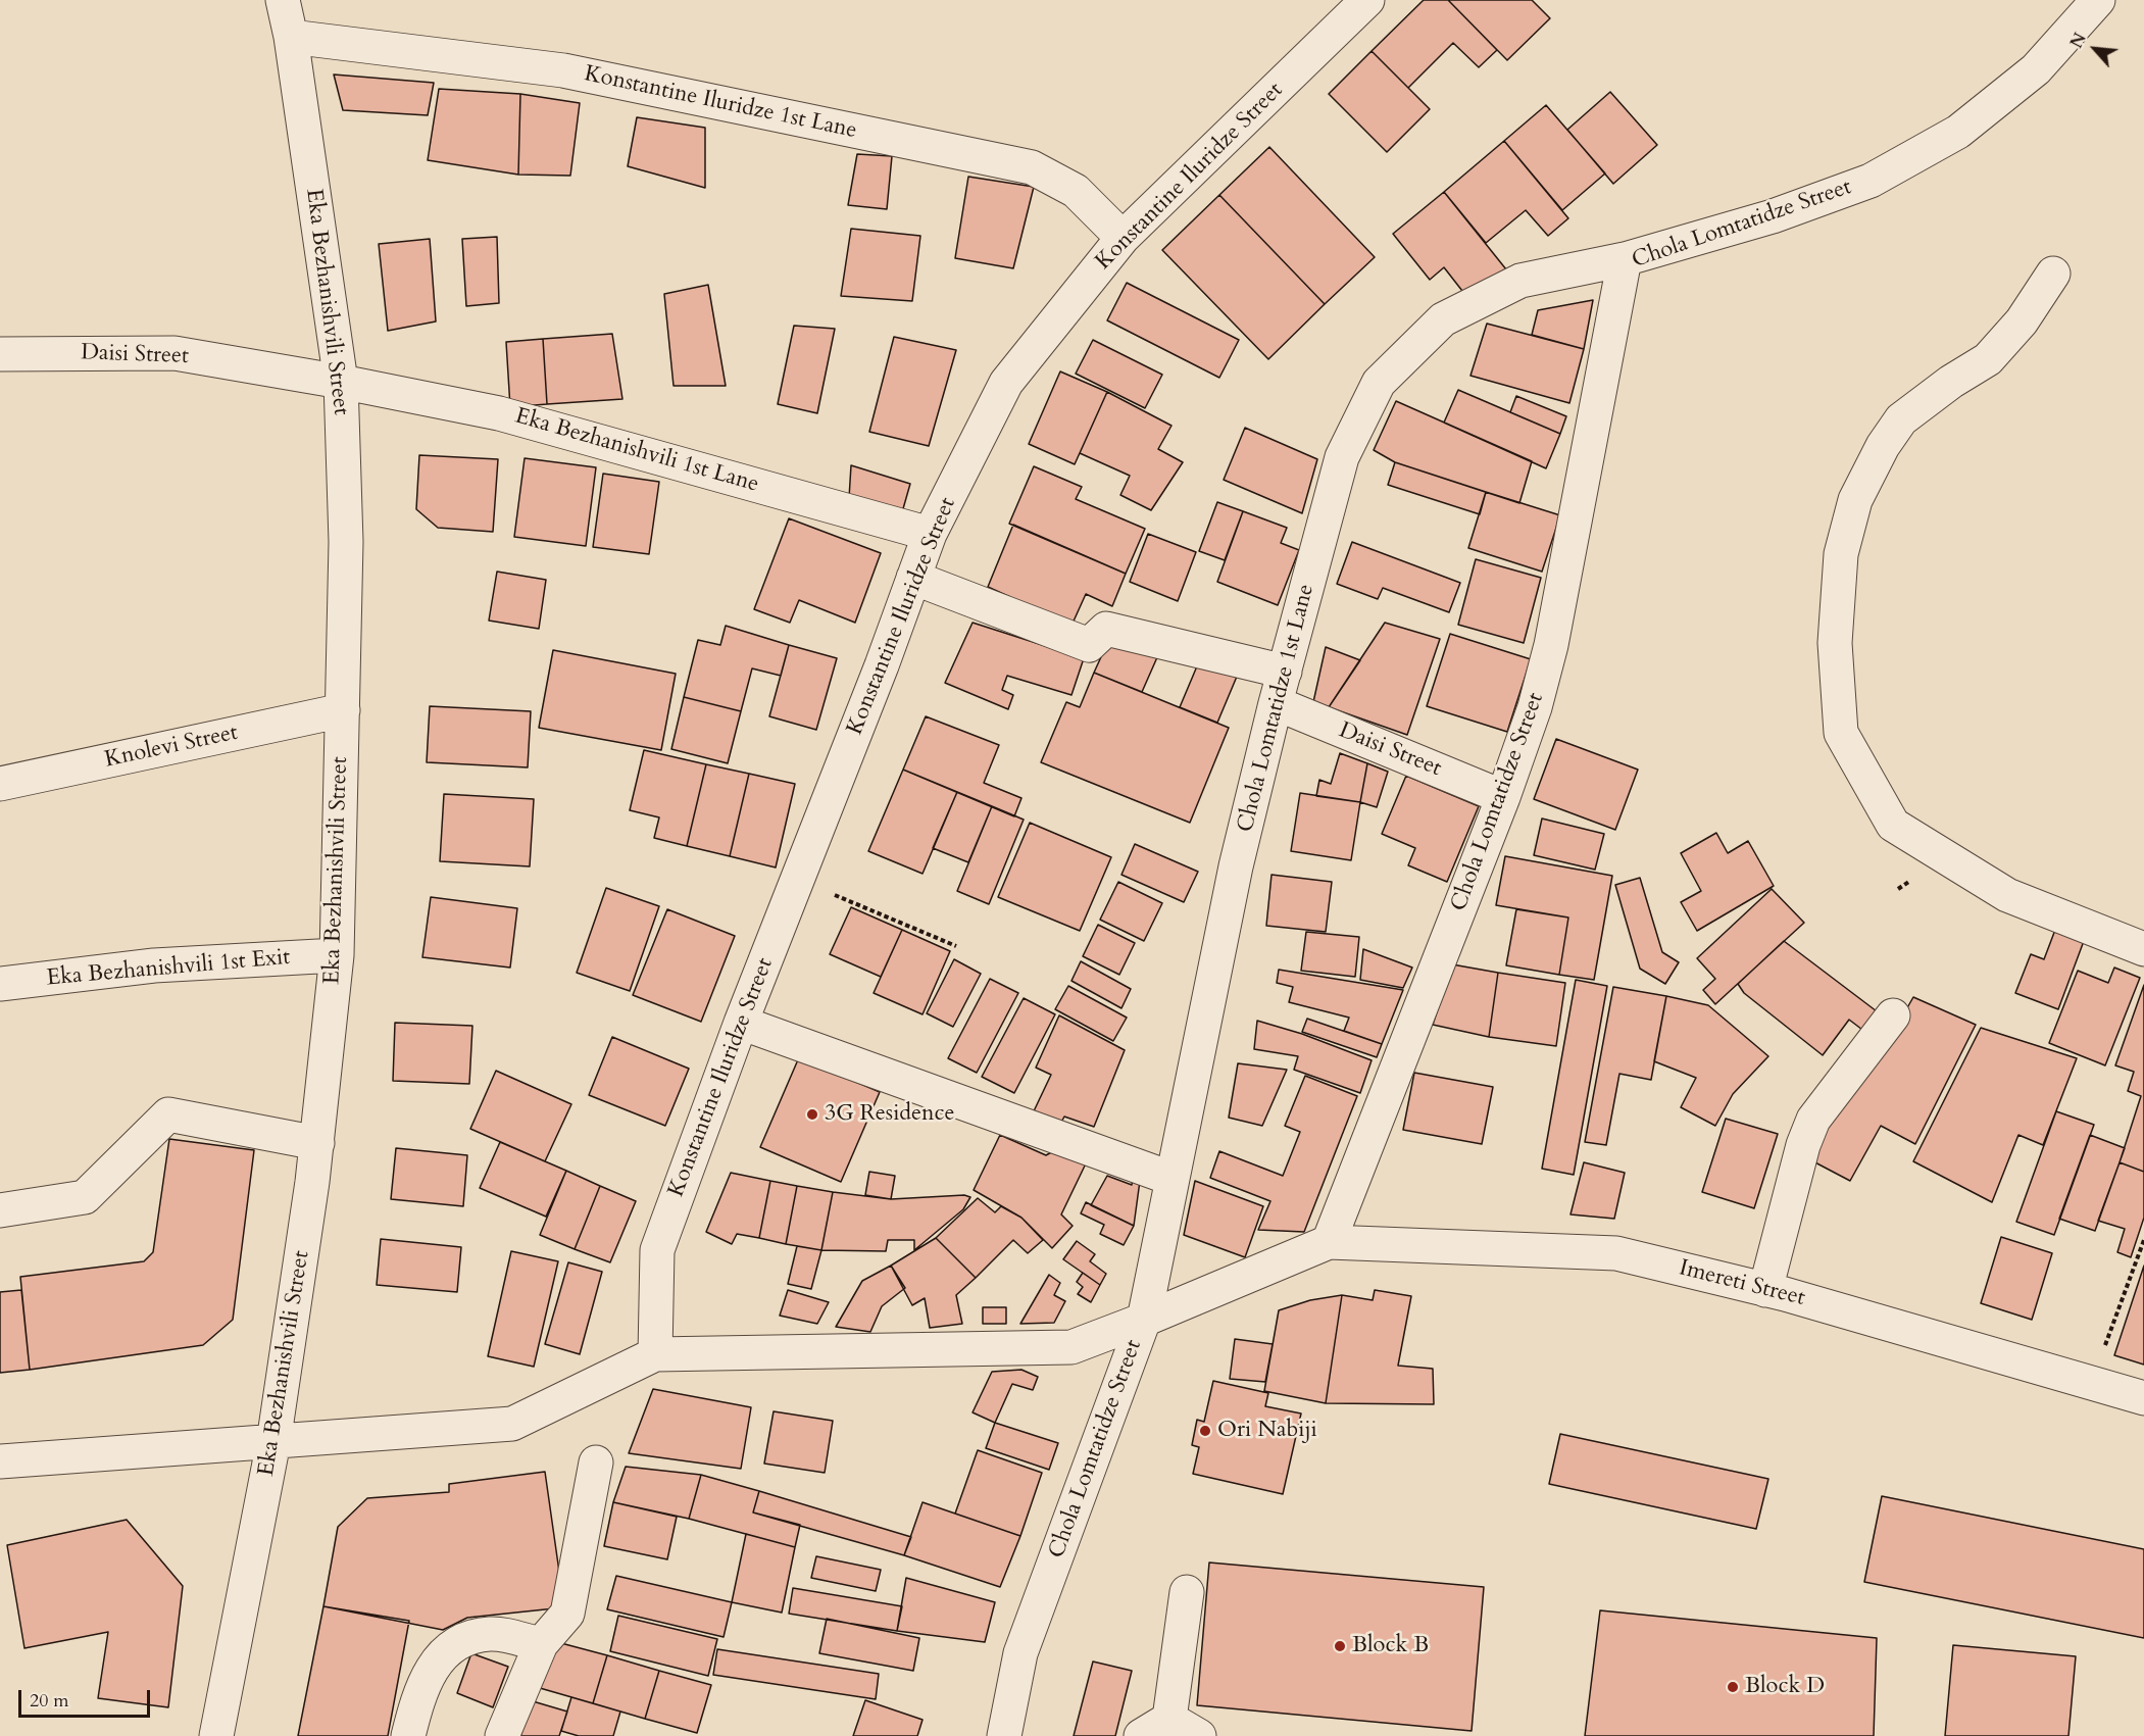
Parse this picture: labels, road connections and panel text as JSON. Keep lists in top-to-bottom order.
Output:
{
  "streets": {
    "street": [
      "Konstantine Iluridze 1st Lane",
      "Konstantine Iluridze Street",
      "Chola Lomtatidze Street",
      "Eka Bezhanishvili Street",
      "Daisi Street",
      "Eka Bezhanishvili 1st Lane",
      "Chola Lomtatidze 1st Lane",
      "Knolevi Street",
      "Eka Bezhanishvili 1st Exit",
      "Imereti Street"
    ]
  },
  "crossings": [
    ["Konstantine Iluridze 1st Lane", "Konstantine Iluridze Street"],
    ["Konstantine Iluridze 1st Lane", "Eka Bezhanishvili Street"],
    ["Konstantine Iluridze Street", "Eka Bezhanishvili 1st Lane"],
    ["Chola Lomtatidze Street", "Daisi Street"],
    ["Chola Lomtatidze Street", "Chola Lomtatidze 1st Lane"],
    ["Chola Lomtatidze Street", "Imereti Street"],
    ["Eka Bezhanishvili Street", "Daisi Street"],
    ["Eka Bezhanishvili Street", "Eka Bezhanishvili 1st Lane"],
    ["Eka Bezhanishvili Street", "Knolevi Street"],
    ["Eka Bezhanishvili Street", "Eka Bezhanishvili 1st Exit"],
    ["Daisi Street", "Eka Bezhanishvili 1st Lane"],
    ["Daisi Street", "Chola Lomtatidze 1st Lane"]
  ],
  "places": [
    "3G Residence",
    "Ori Nabiji",
    "Block B",
    "Block D"
  ],
  "scale_bar": "20 m",
  "north": "top left"
}
